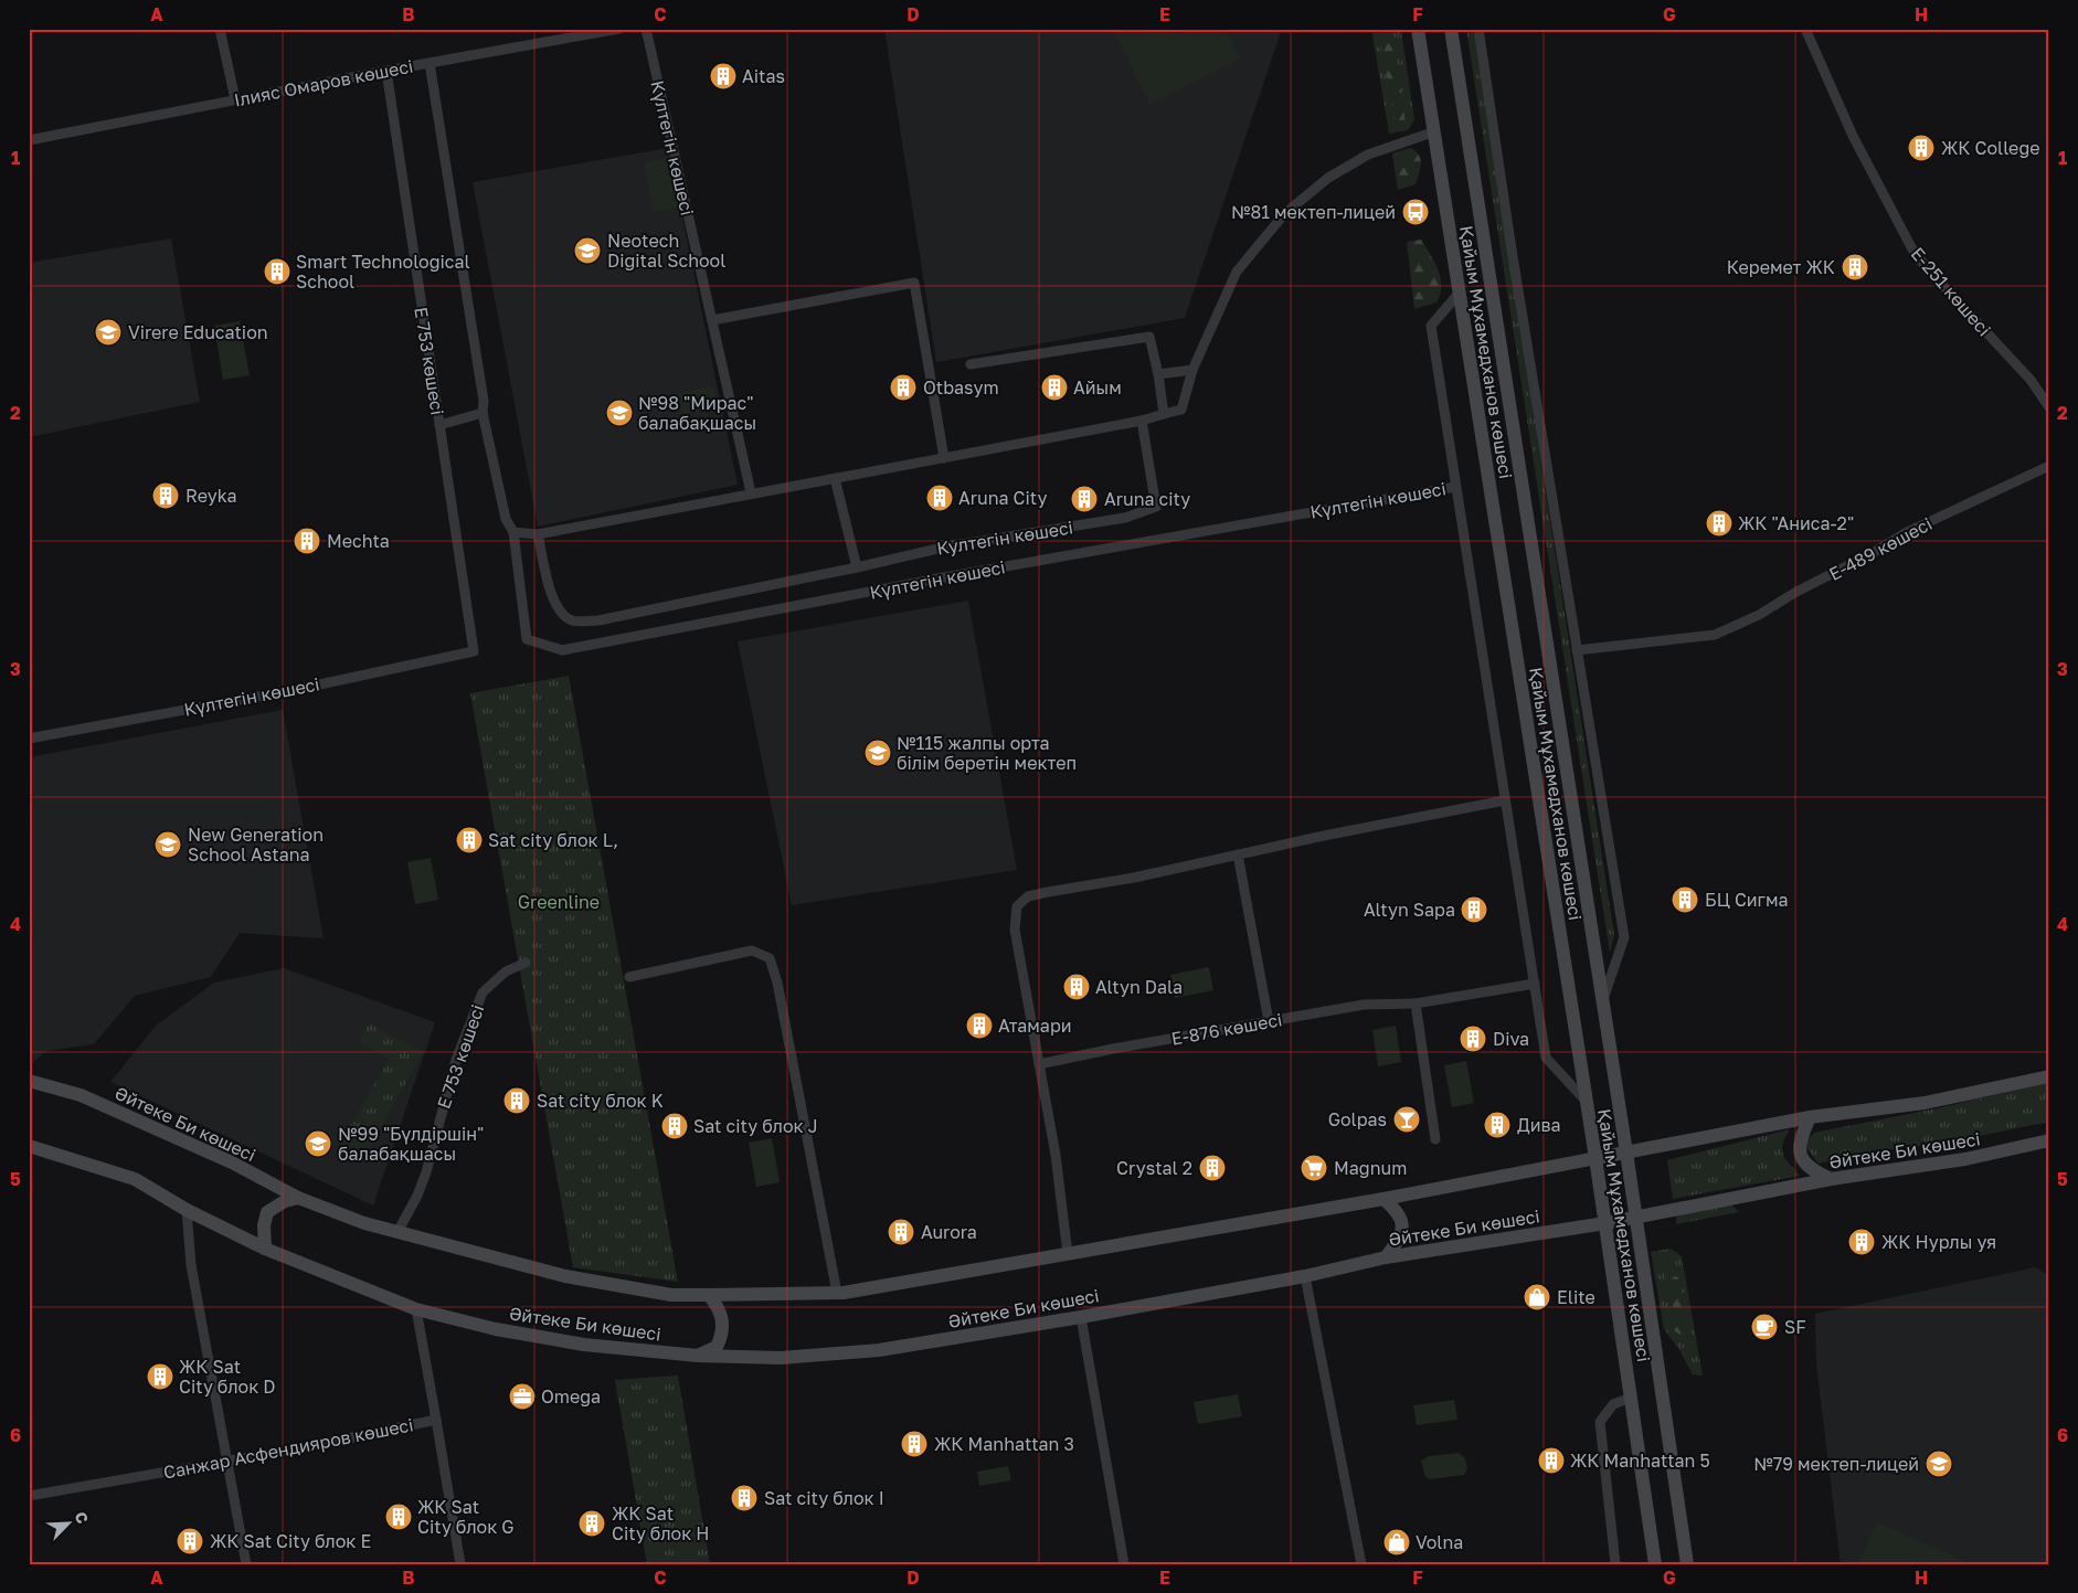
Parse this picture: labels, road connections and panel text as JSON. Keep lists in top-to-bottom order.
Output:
{
  "streets": {
    "street": [
      "Ілияс Омаров көшесі",
      "Күлтегін көшесі",
      "Е-251 көшесі",
      "Қайым Мұхамедханов көшесі",
      "Е 753 көшесі",
      "Култегін көшесі",
      "Е-489 көшесі",
      "Е-876 көшесі",
      "Әйтеке Би көшесі",
      "Санжар Асфендияров көшесі"
    ]
  },
  "crossings": [
    ["Ілияс Омаров көшесі", "Е 753 көшесі"],
    ["Күлтегін көшесі", "Е 753 көшесі"],
    ["Қайым Мұхамедханов көшесі", "Әйтеке Би көшесі"],
    ["Е 753 көшесі", "Әйтеке Би көшесі"],
    ["Әйтеке Би көшесі", "Санжар Асфендияров көшесі"]
  ],
  "parks": ["Greenline"],
  "places": {
    "building": [
      "Aitas",
      "ЖК College",
      "Керемет ЖК",
      "Smart Technological School",
      "Otbasym",
      "Айым",
      "Reyka",
      "Aruna City",
      "Aruna city",
      "ЖК \"Аниса-2\"",
      "Mechta",
      "Sat city блок L,",
      "БЦ Сигма",
      "Altyn Sapa",
      "Altyn Dala",
      "Атамари",
      "Diva",
      "Sat city блок K",
      "Дива",
      "Sat city блок J",
      "Crystal 2",
      "Aurora",
      "ЖК Нурлы уя",
      "ЖК Sat City блок D",
      "ЖК Manhattan 3",
      "ЖК Manhattan 5",
      "Sat city блок I",
      "ЖК Sat City блок G",
      "ЖК Sat City блок H",
      "ЖК Sat City блок E"
    ],
    "bus stop": ["№81 мектеп-лицей"],
    "school or university": [
      "Neotech Digital School",
      "Virere Education",
      "№98 \"Мирас\" балабақшасы",
      "№115 жалпы орта білім беретін мектеп",
      "New Generation School Astana",
      "№99 \"Бүлдіршін\" балабақшасы",
      "№79 мектеп-лицей"
    ],
    "bar": ["Golpas"],
    "supermarket": ["Magnum"],
    "shop": ["Elite", "Volna"],
    "cafe": ["SF"],
    "office": ["Omega"]
  },
  "north": "top right",
  "grid": {
    "columns": [
      "A",
      "B",
      "C",
      "D",
      "E",
      "F",
      "G",
      "H"
    ],
    "rows": [
      "1",
      "2",
      "3",
      "4",
      "5",
      "6"
    ]
  }
}
